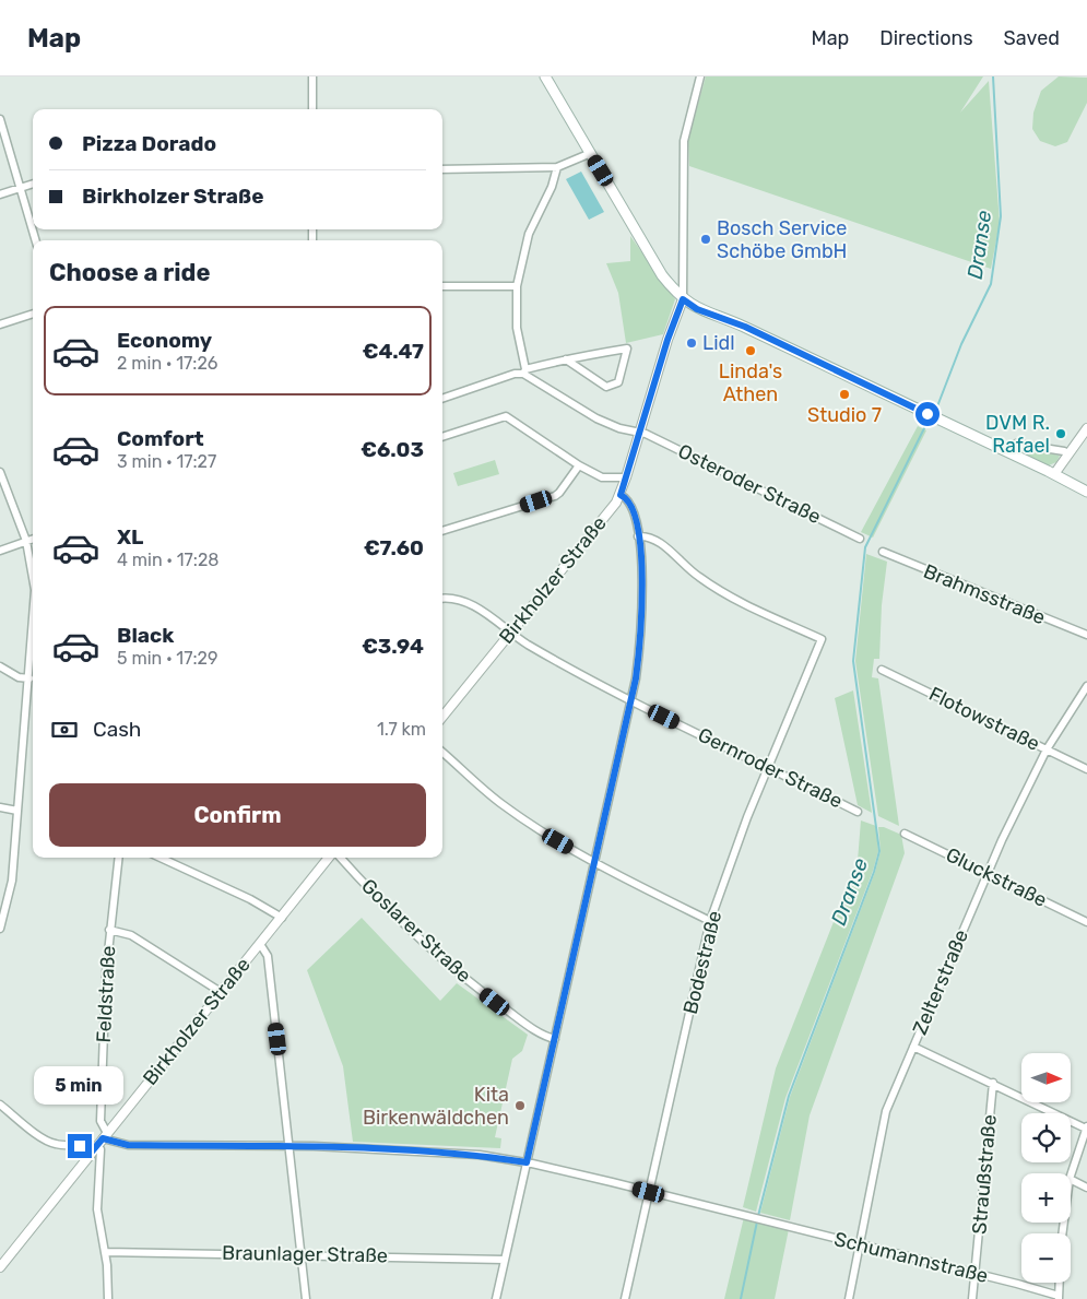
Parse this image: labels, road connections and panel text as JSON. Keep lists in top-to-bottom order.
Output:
{
  "streets": {
    "street": [
      "Osteroder Straße",
      "Birkholzer Straße",
      "Brahmsstraße",
      "Flotowstraße",
      "Gernroder Straße",
      "Gluckstraße",
      "Goslarer Straße",
      "Bodestraße",
      "Zelterstraße",
      "Feldstraße",
      "Straußstraße",
      "Braunlager Straße",
      "Schumannstraße"
    ]
  },
  "crossings": [
    ["Osteroder Straße", "Birkholzer Straße"],
    ["Birkholzer Straße", "Gernroder Straße"],
    ["Birkholzer Straße", "Feldstraße"],
    ["Birkholzer Straße", "Schumannstraße"],
    ["Flotowstraße", "Zelterstraße"],
    ["Gernroder Straße", "Bodestraße"],
    ["Gluckstraße", "Zelterstraße"],
    ["Bodestraße", "Schumannstraße"],
    ["Zelterstraße", "Schumannstraße"],
    ["Feldstraße", "Schumannstraße"],
    ["Straußstraße", "Schumannstraße"]
  ],
  "water": ["Dranse"],
  "places": [
    "Bosch Service Schöbe GmbH",
    "Lidl",
    "Linda's Athen",
    "Studio 7",
    "DVM R. Rafael",
    "Kita Birkenwäldchen"
  ],
  "north": "right",
  "page": {
    "header": "Map",
    "nav": ["Map", "Directions", "Saved"],
    "banner": ["Pizza Dorado", "Birkholzer Straße"],
    "heading": "Choose a ride",
    "list": [
      {
        "name": "Economy",
        "note": "2 min · 17:26",
        "value": "€4.47"
      },
      {
        "name": "Comfort",
        "note": "3 min · 17:27",
        "value": "€6.03"
      },
      {
        "name": "XL",
        "note": "4 min · 17:28",
        "value": "€7.60"
      },
      {
        "name": "Black",
        "note": "5 min · 17:29",
        "value": "€3.94"
      }
    ],
    "pay": ["Cash", "1.7 km"],
    "buttons": "Confirm",
    "map_buttons": ["+", "−"],
    "bubble": "5 min"
  }
}
